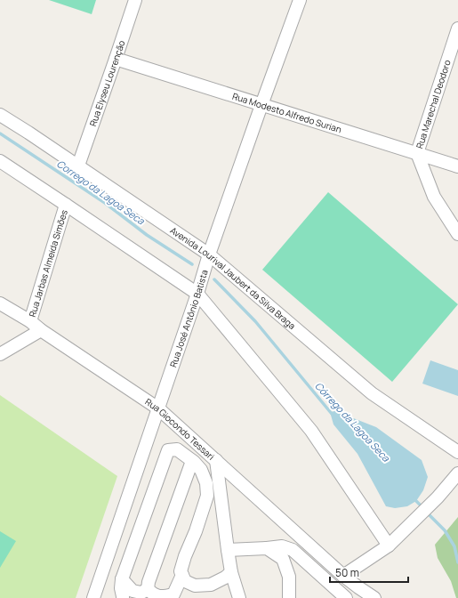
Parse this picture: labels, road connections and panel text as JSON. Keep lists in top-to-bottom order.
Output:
{
  "streets": {
    "street": [
      "Rua Elyseu Lourenção",
      "Rua Marechal Deodoro",
      "Rua Modesto Alfredo Surian",
      "Rua Jarbas Almeida Simões",
      "Avenida Lourival Jaubert da Silva Braga",
      "Rua José Antônio Batista",
      "Rua Giocondo Tessari"
    ]
  },
  "crossings": [
    ["Rua Elyseu Lourenção", "Rua Modesto Alfredo Surian"],
    ["Rua Elyseu Lourenção", "Avenida Lourival Jaubert da Silva Braga"],
    ["Rua Marechal Deodoro", "Rua Modesto Alfredo Surian"],
    ["Rua Modesto Alfredo Surian", "Rua José Antônio Batista"],
    ["Rua Jarbas Almeida Simões", "Rua Giocondo Tessari"],
    ["Avenida Lourival Jaubert da Silva Braga", "Rua José Antônio Batista"],
    ["Rua José Antônio Batista", "Rua Giocondo Tessari"]
  ],
  "water": ["Corrego da Lagoa Seca", "Córrego da Lagoa Seca"],
  "scale_bar": "50 m"
}
